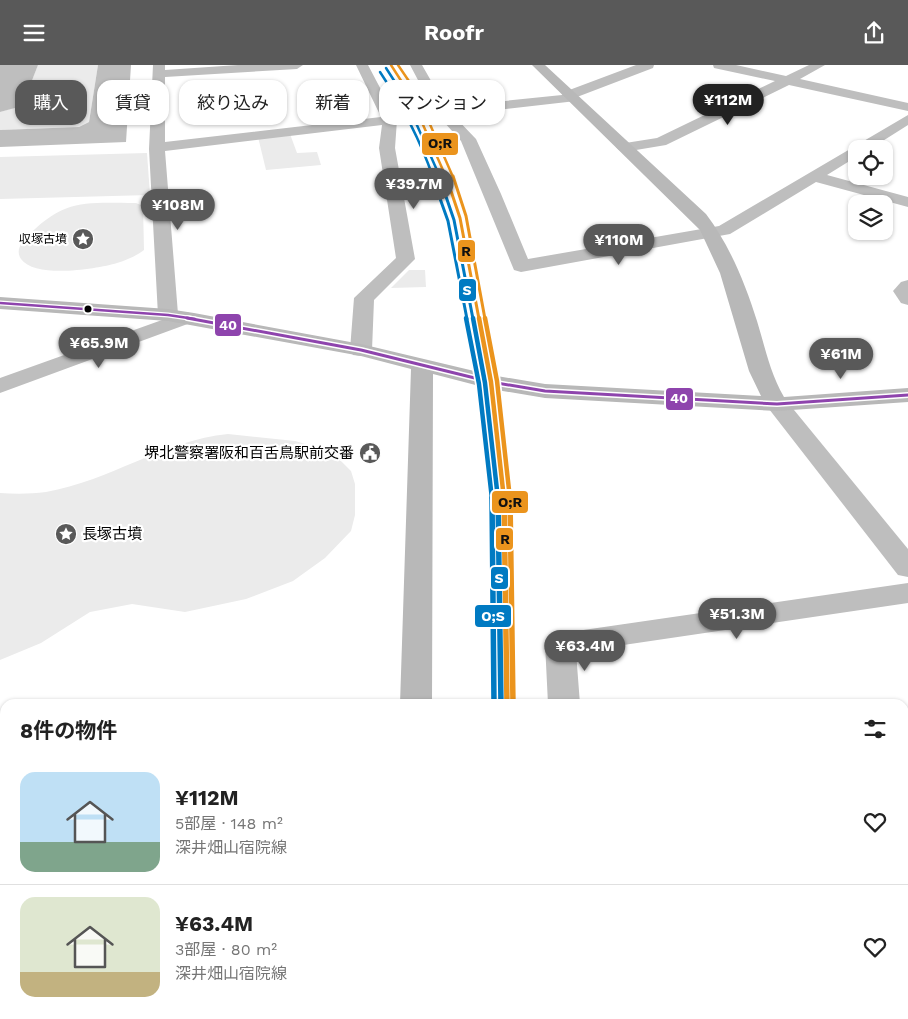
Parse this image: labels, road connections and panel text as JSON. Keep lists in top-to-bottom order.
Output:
{
  "places": {
    "place": ["収塚古墳", "長塚古墳"],
    "public building": ["堺北警察署阪和百舌鳥駅前交番"]
  },
  "lines": [
    "transit line R",
    "transit line O;R",
    "transit line S",
    "transit line O;S",
    "transit line 40"
  ],
  "page": {
    "header": "Roofr",
    "chip": [
      "購入",
      "賃貸",
      "絞り込み",
      "新着",
      "マンション"
    ],
    "price": [
      "¥112M",
      "¥39.7M",
      "¥108M",
      "¥110M",
      "¥65.9M",
      "¥61M",
      "¥51.3M",
      "¥63.4M"
    ],
    "heading": "8件の物件",
    "list": [
      {
        "name": "¥112M",
        "note": "5部屋 · 148 m² · 深井畑山宿院線"
      },
      {
        "name": "¥63.4M",
        "note": "3部屋 · 80 m² · 深井畑山宿院線"
      }
    ]
  }
}
